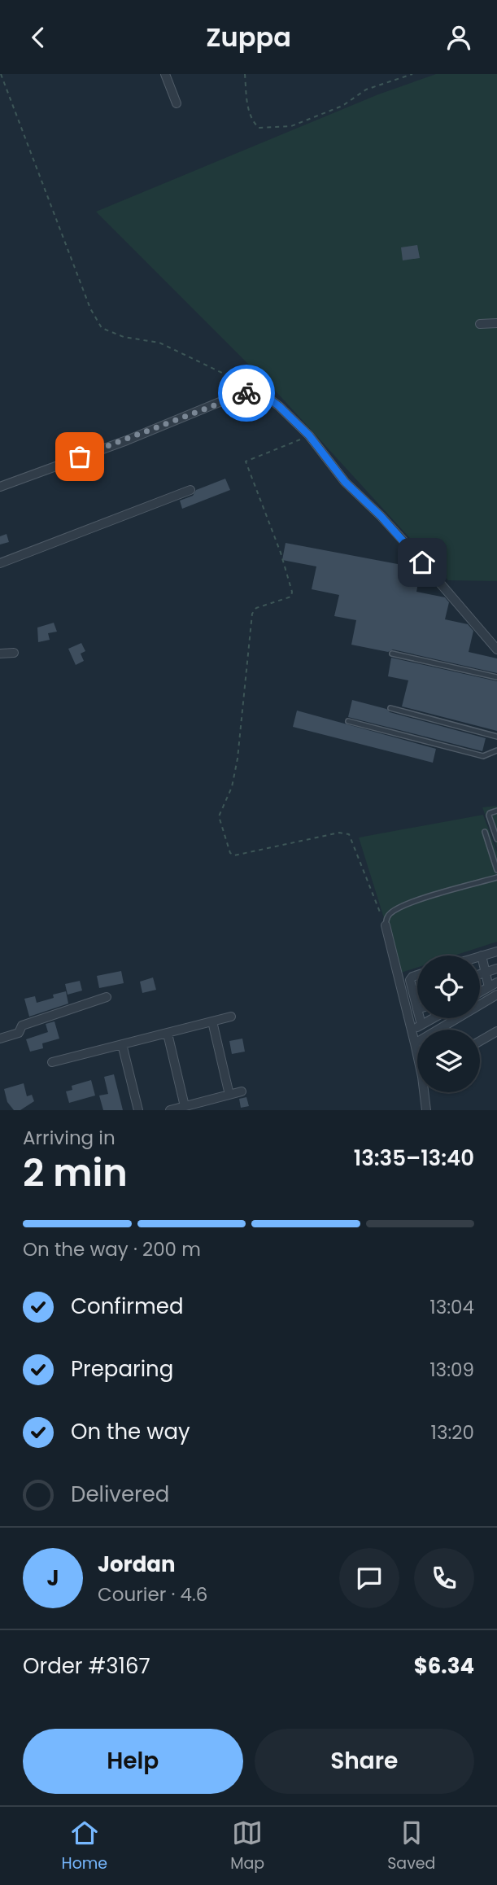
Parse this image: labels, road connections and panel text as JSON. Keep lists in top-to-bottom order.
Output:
{
  "page": {
    "header": "Zuppa",
    "heading": ["2 min", "Arriving in", "13:35–13:40"],
    "panel": [
      "Jordan",
      "Courier · 4.6",
      "Order #3167",
      "$6.34"
    ],
    "bar": "On the way · 200 m",
    "list": [
      ["Confirmed", "13:04"],
      ["Preparing", "13:09"],
      ["On the way", "13:20"],
      "Delivered"
    ],
    "round": "J",
    "buttons": ["Help", "Share"],
    "tabs": ["Home", "Map", "Saved"]
  }
}
